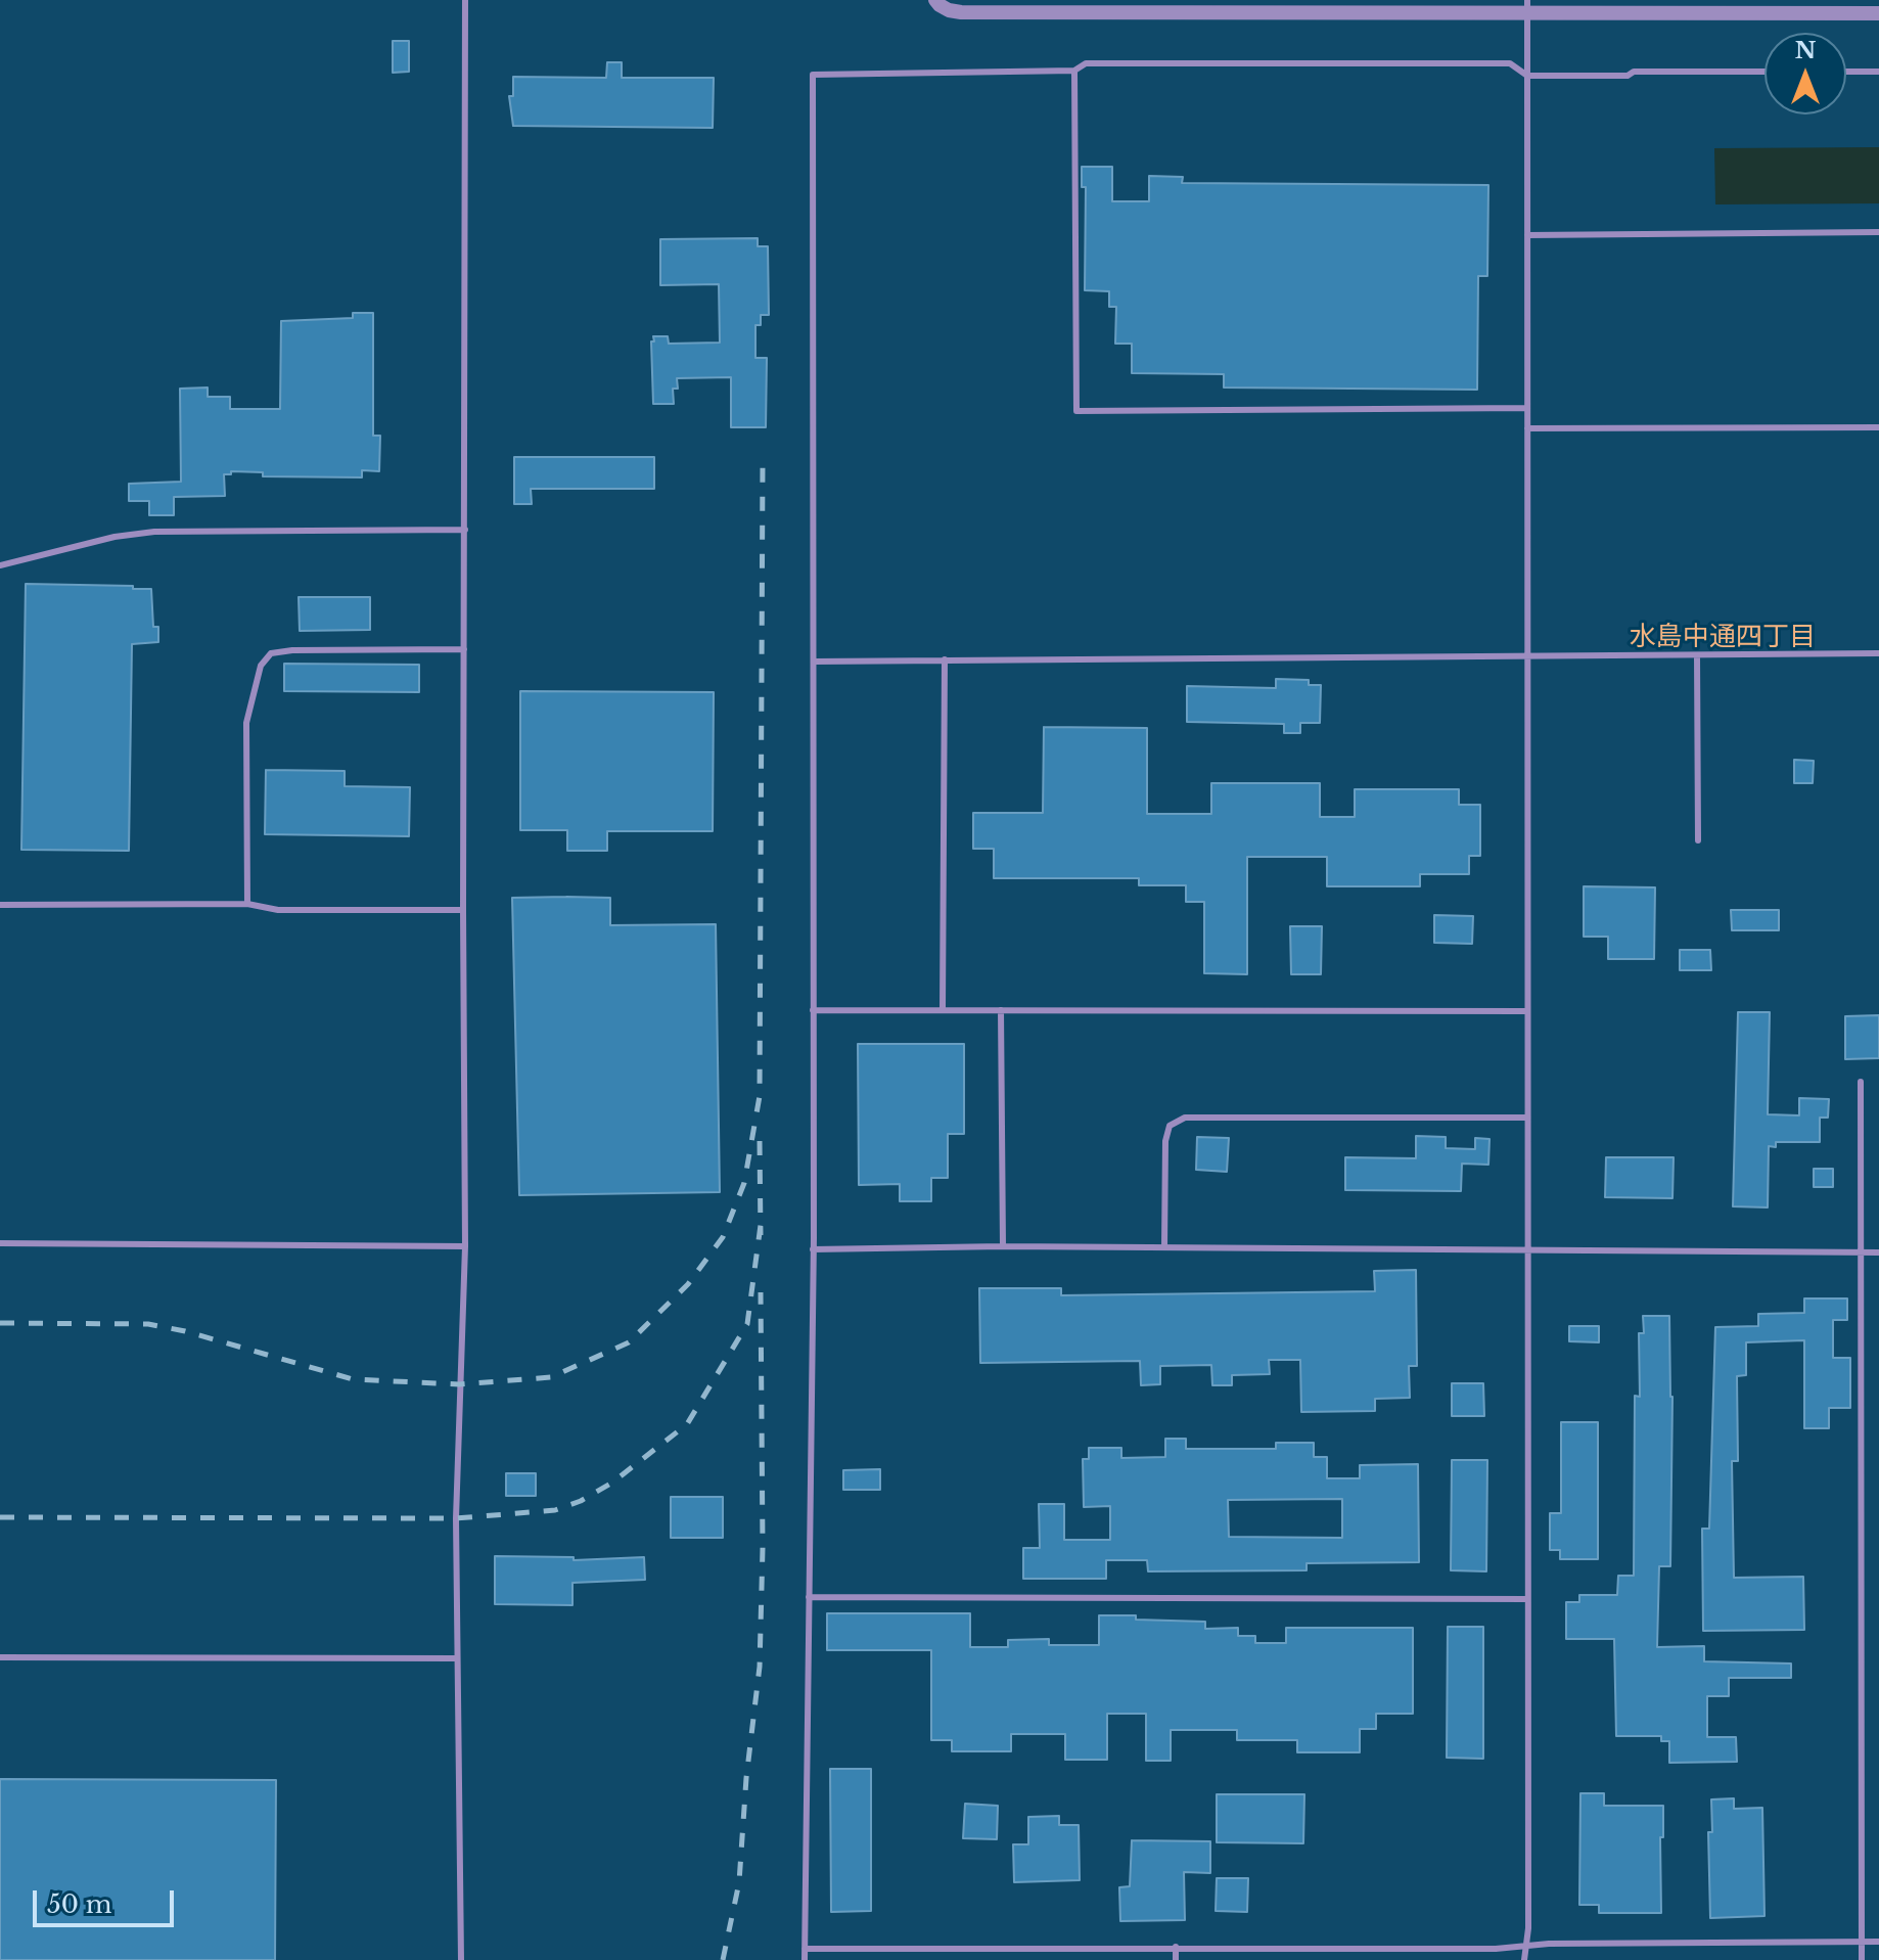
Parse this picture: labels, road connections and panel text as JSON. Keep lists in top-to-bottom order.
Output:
{
  "districts": ["水島中通四丁目"],
  "scale_bar": "50 m",
  "north": "top"
}
